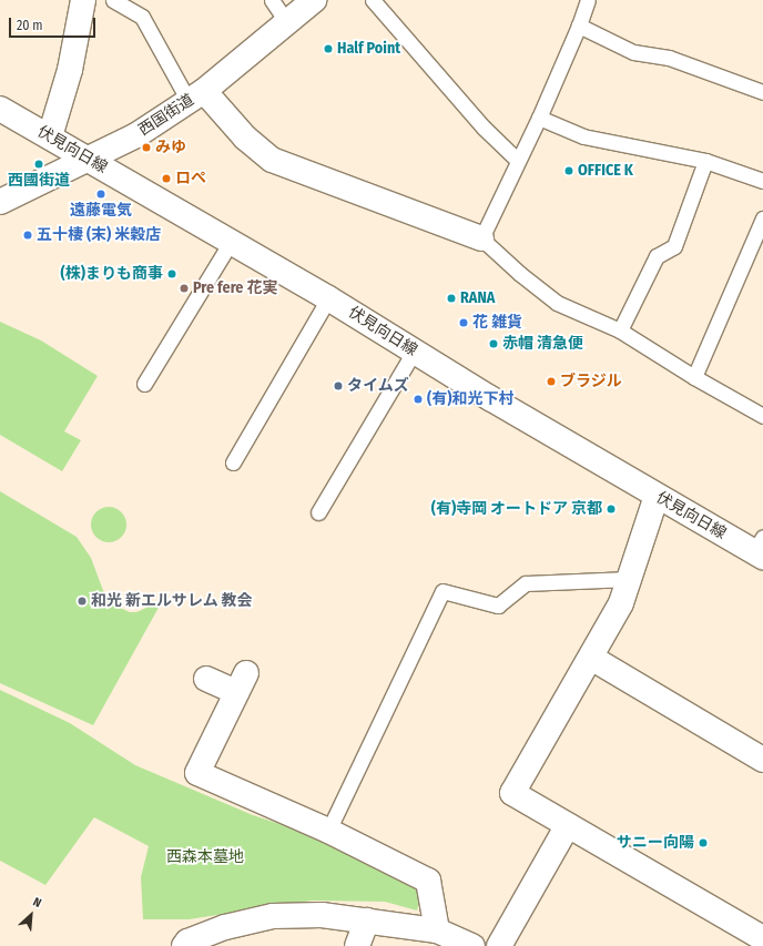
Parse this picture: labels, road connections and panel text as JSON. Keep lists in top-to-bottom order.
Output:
{
  "streets": {
    "street": ["西国街道", "伏見向日線"]
  },
  "crossings": [
    ["西国街道", "伏見向日線"]
  ],
  "parks": ["西森本墓地"],
  "places": [
    "Half Point",
    "みゆ",
    "西國街道",
    "OFFICE K",
    "ロぺ",
    "遠藤電気",
    "五十棲 (末) 米穀店",
    "(株)まりも商事",
    "Pre fere 花実",
    "RANA",
    "花 雑貨",
    "赤帽 清急便",
    "ブラジル",
    "タイムズ",
    "(有)和光下村",
    "(有)寺岡 オートドア 京都",
    "和光 新エルサレム 教会",
    "サニー向陽"
  ],
  "scale_bar": "20 m",
  "north": "top right"
}
